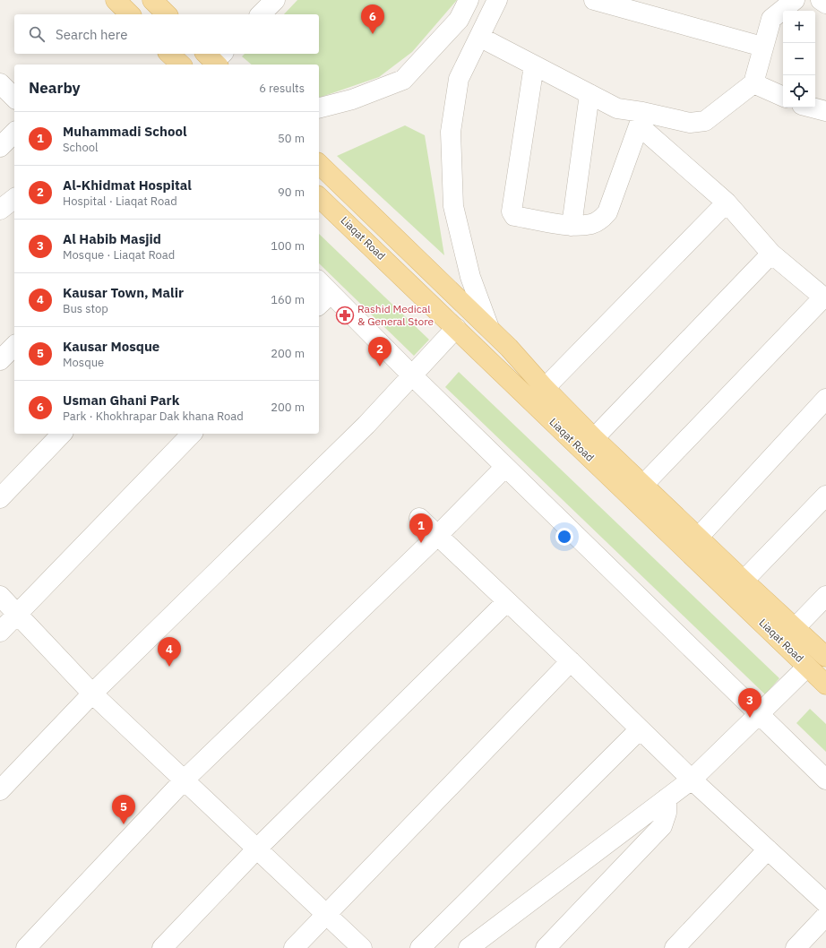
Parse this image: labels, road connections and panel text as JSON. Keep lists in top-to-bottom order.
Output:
{
  "streets": {
    "main road": ["Liaqat Road"]
  },
  "places": {
    "pharmacy": ["Rashid Medical & General Store"]
  },
  "page": {
    "pins": [
      "6",
      "2",
      "1",
      "4",
      "3",
      "5"
    ],
    "map_buttons": ["+", "−"],
    "search": "Search here",
    "heading": ["Nearby", "6 results"],
    "list": [
      {
        "mark": "1",
        "name": "Muhammadi School",
        "note": "School",
        "value": "50 m"
      },
      {
        "mark": "2",
        "name": "Al-Khidmat Hospital",
        "note": "Hospital · Liaqat Road",
        "value": "90 m"
      },
      {
        "mark": "3",
        "name": "Al Habib Masjid",
        "note": "Mosque · Liaqat Road",
        "value": "100 m"
      },
      {
        "mark": "4",
        "name": "Kausar Town, Malir",
        "note": "Bus stop",
        "value": "160 m"
      },
      {
        "mark": "5",
        "name": "Kausar Mosque",
        "note": "Mosque",
        "value": "200 m"
      },
      {
        "mark": "6",
        "name": "Usman Ghani Park",
        "note": "Park · Khokhrapar Dak khana Road",
        "value": "200 m"
      }
    ]
  }
}
